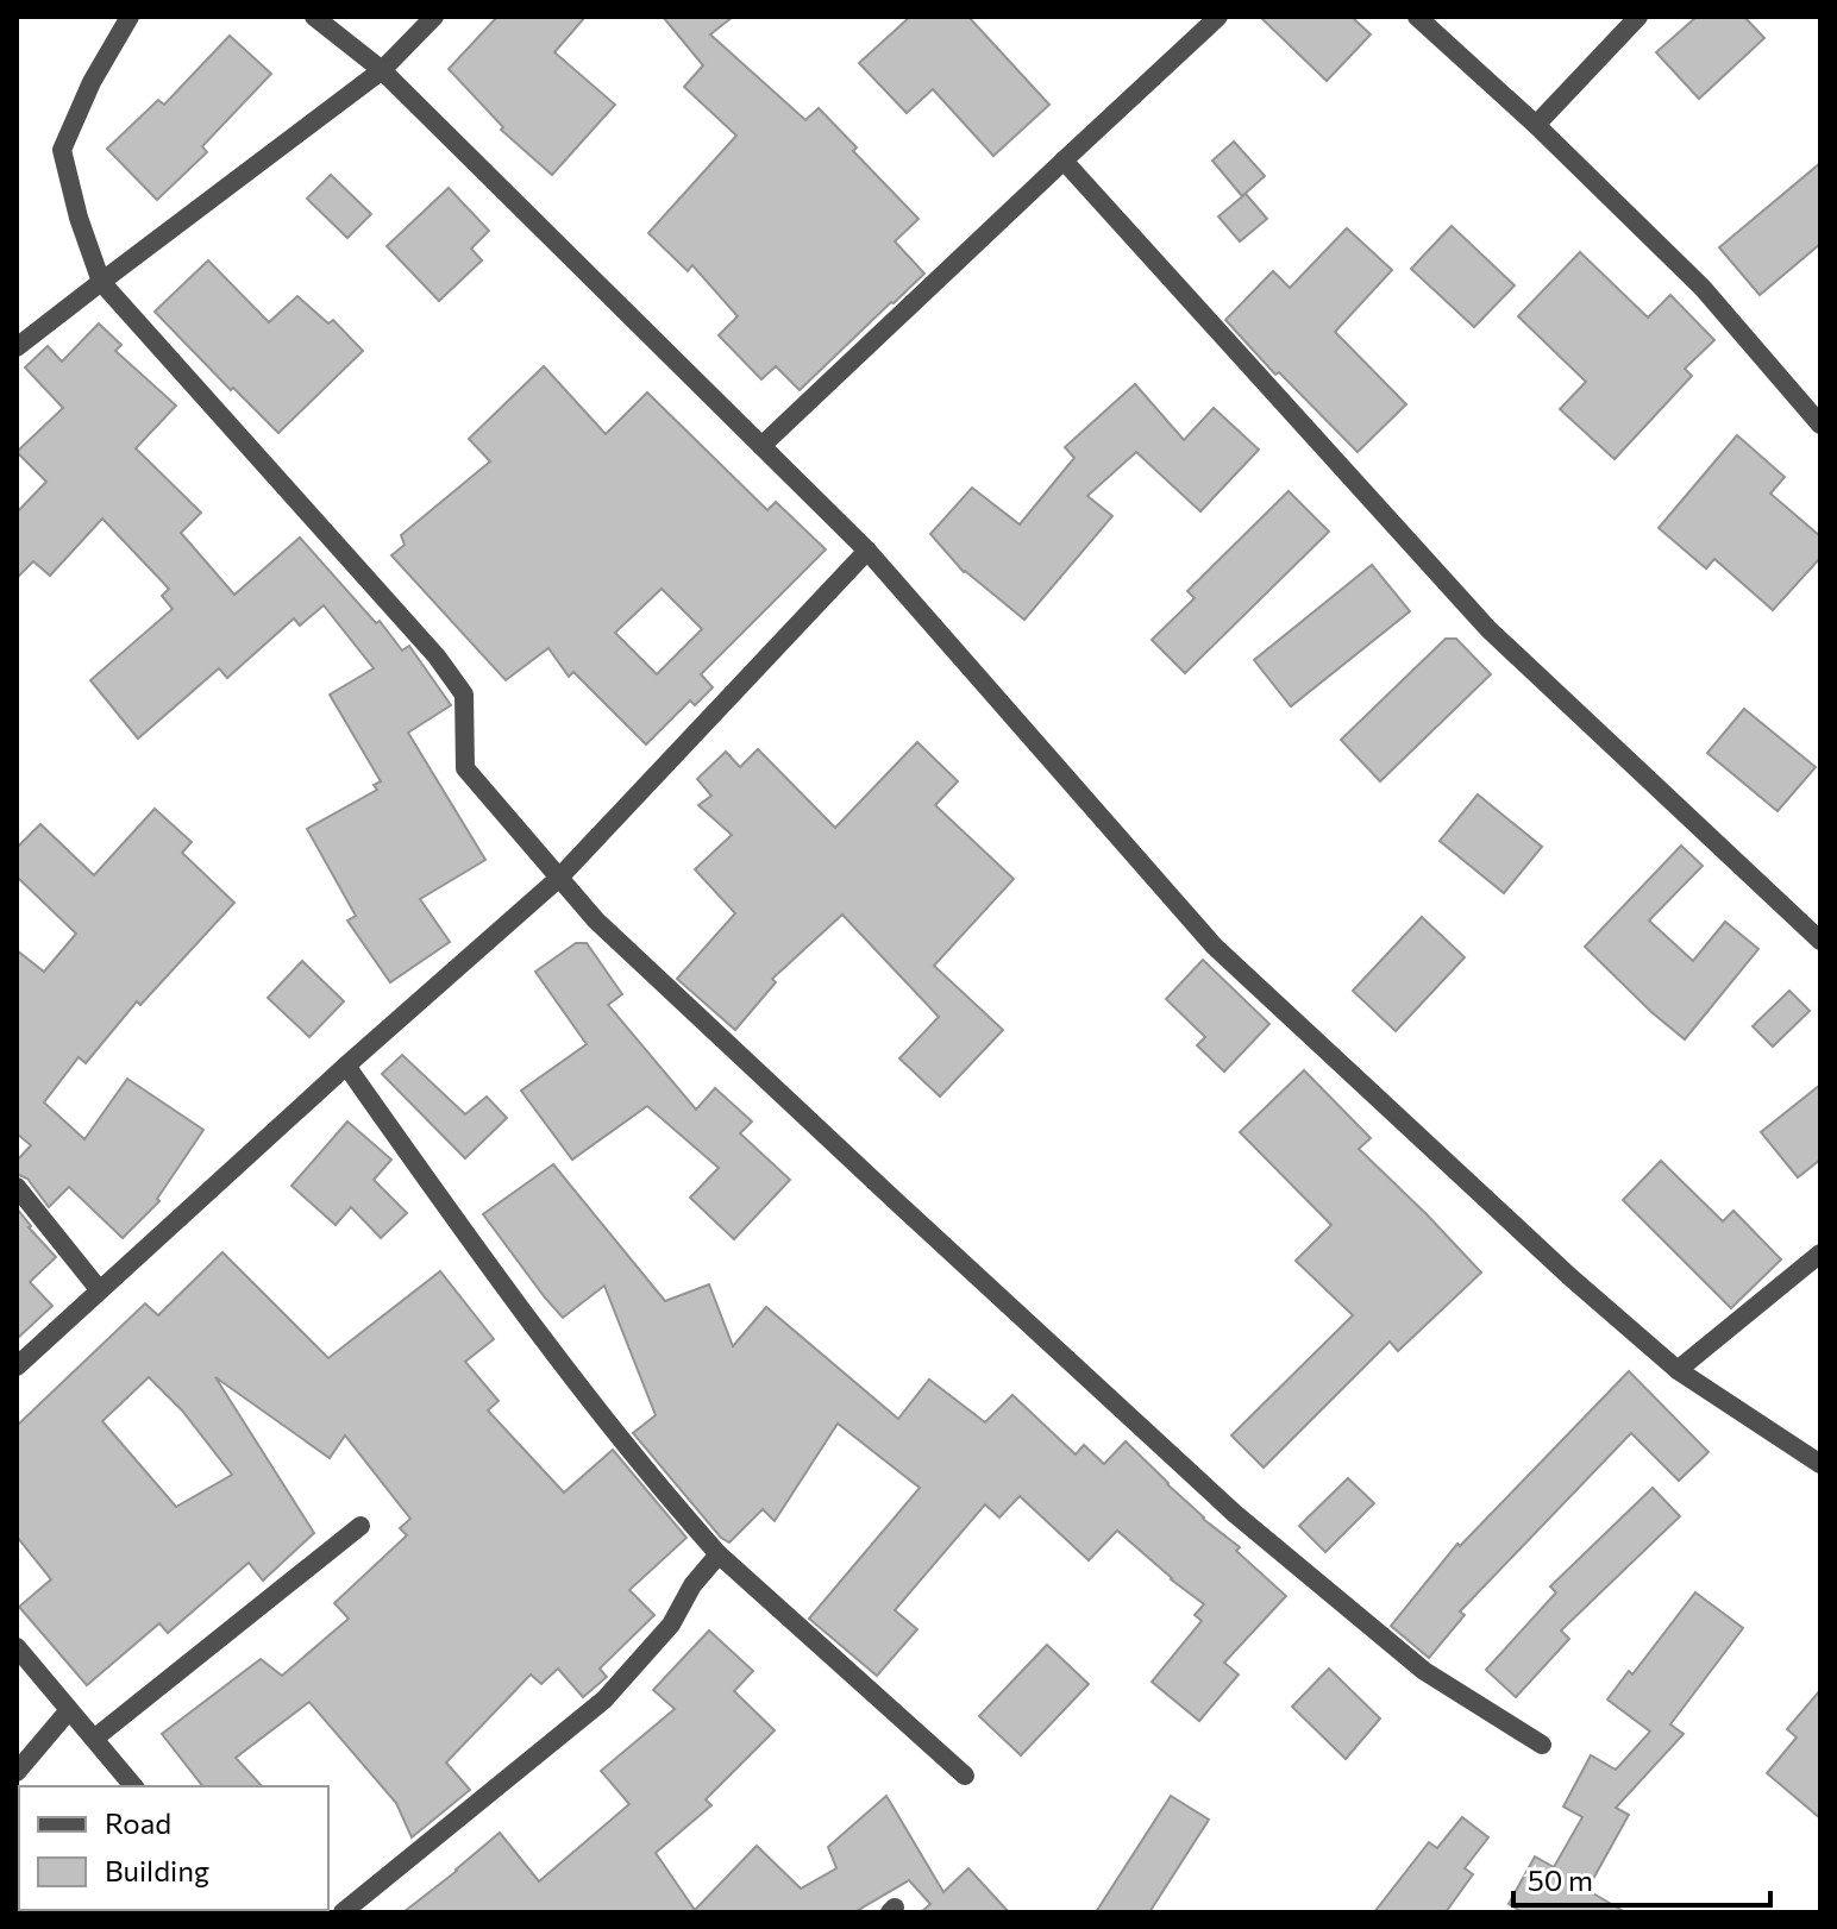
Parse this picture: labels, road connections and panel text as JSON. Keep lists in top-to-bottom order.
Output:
{
  "legend": ["Road", "Building"],
  "scale_bar": "50 m"
}
